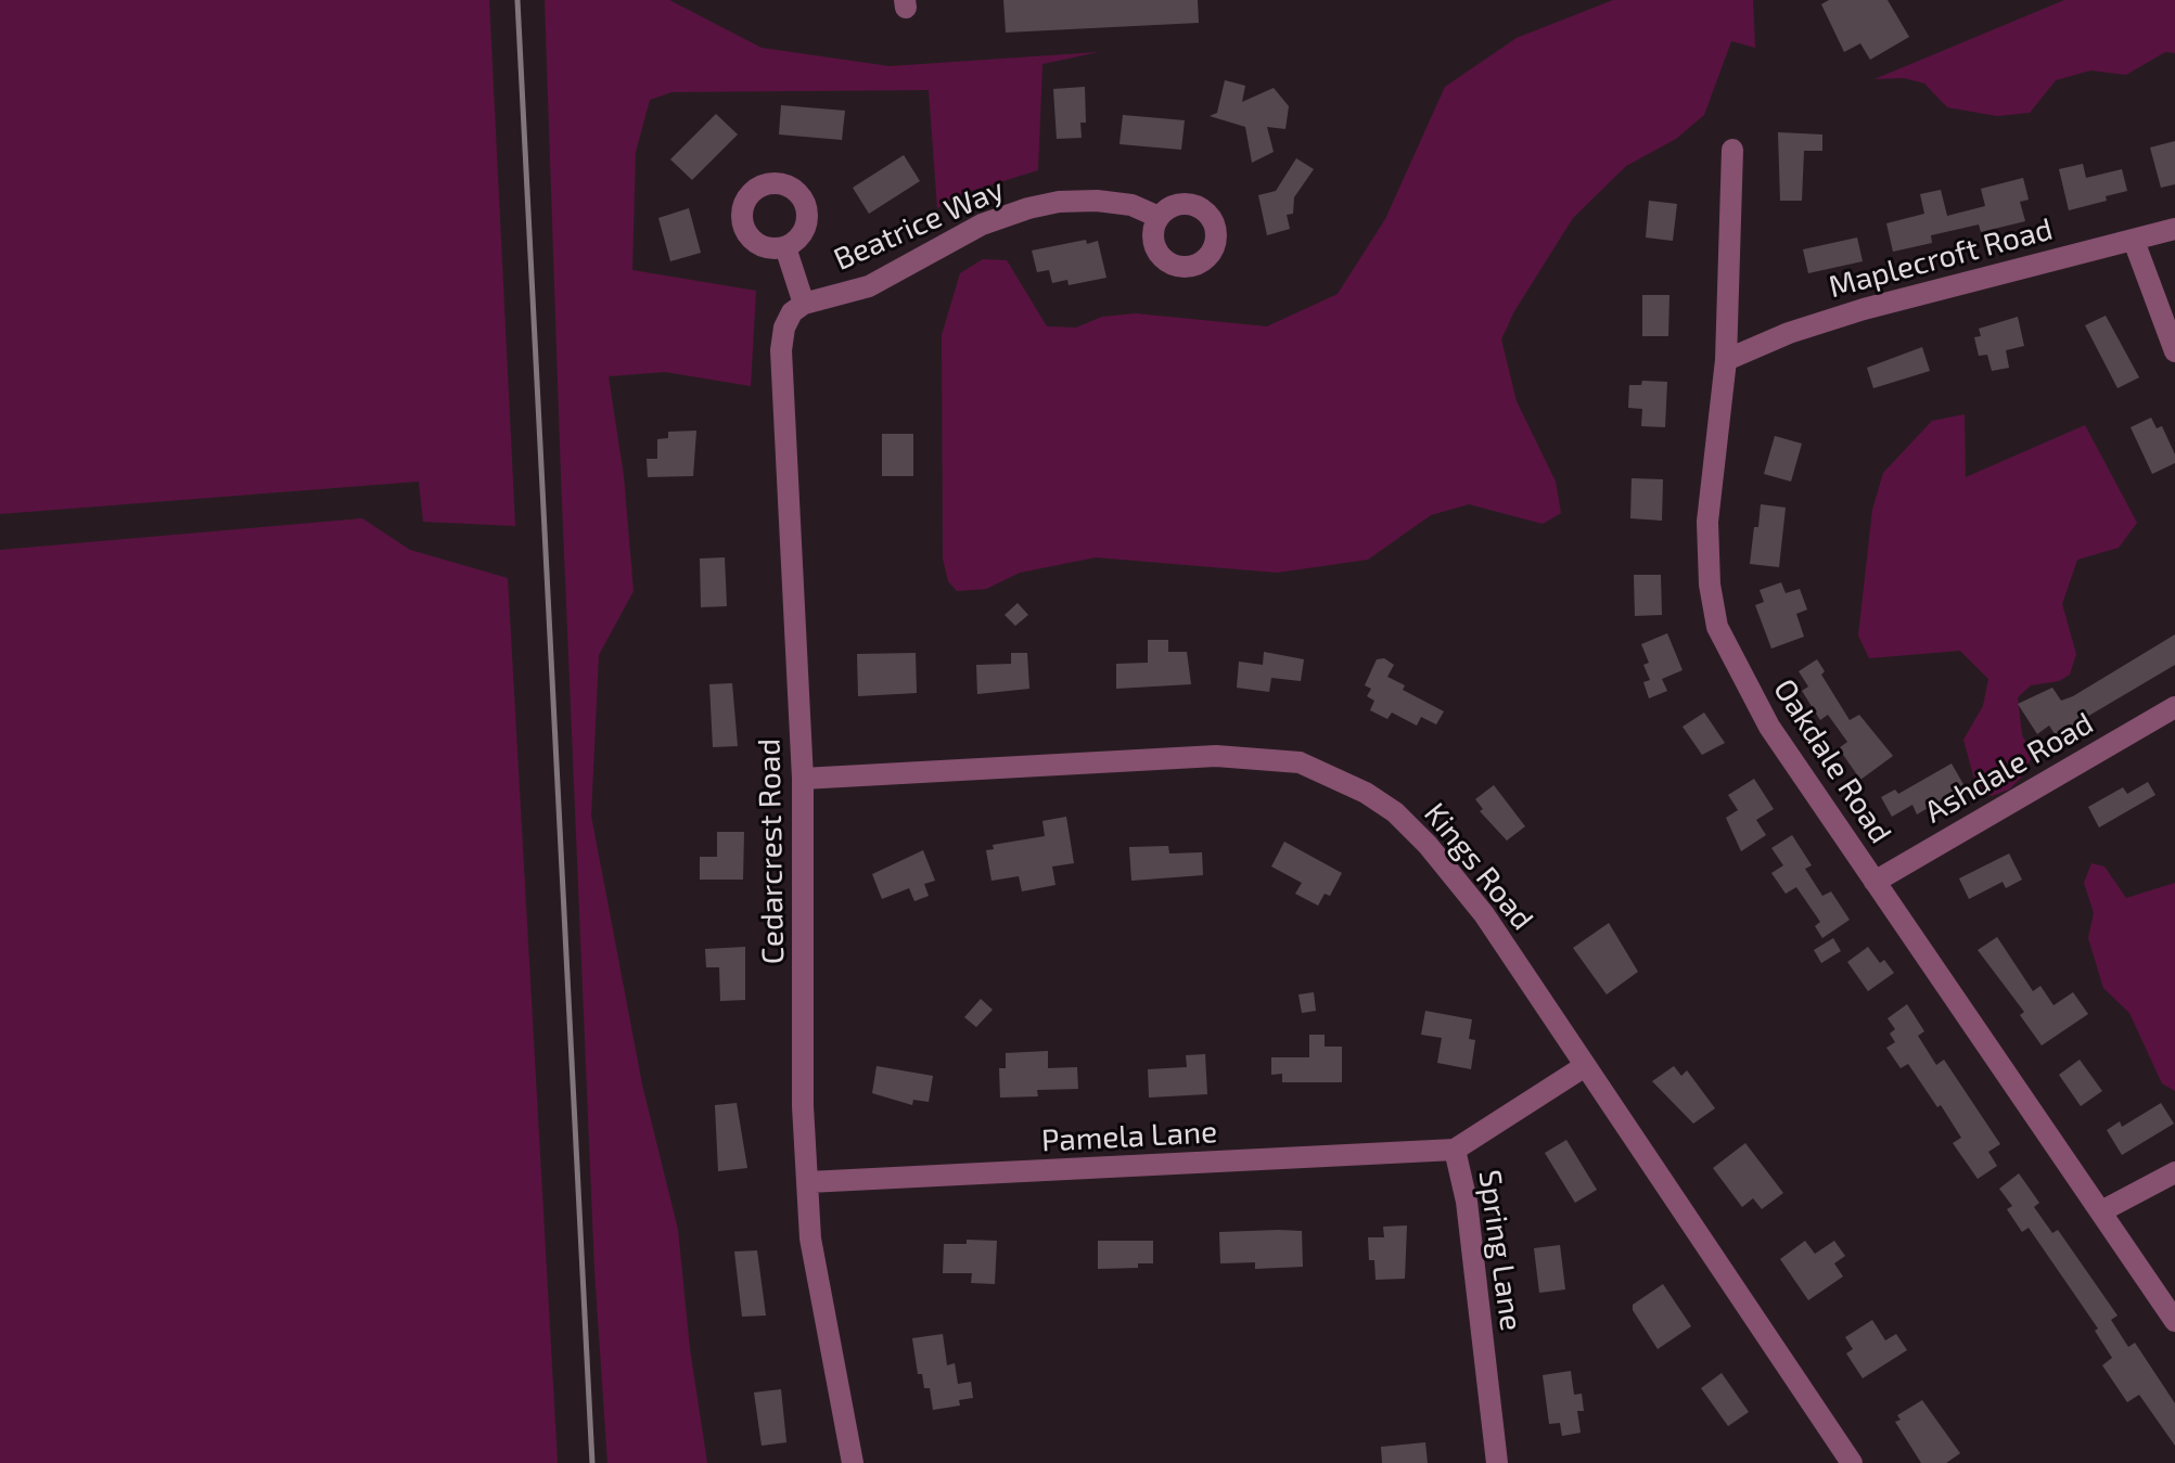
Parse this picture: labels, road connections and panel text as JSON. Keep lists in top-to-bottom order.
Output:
{
  "streets": {
    "street": [
      "Beatrice Way",
      "Maplecroft Road",
      "Oakdale Road",
      "Ashdale Road",
      "Cedarcrest Road",
      "Kings Road",
      "Pamela Lane",
      "Spring Lane"
    ]
  },
  "crossings": [
    ["Beatrice Way", "Cedarcrest Road"],
    ["Maplecroft Road", "Oakdale Road"],
    ["Oakdale Road", "Ashdale Road"],
    ["Cedarcrest Road", "Kings Road"],
    ["Cedarcrest Road", "Pamela Lane"],
    ["Kings Road", "Spring Lane"],
    ["Pamela Lane", "Spring Lane"]
  ]
}
